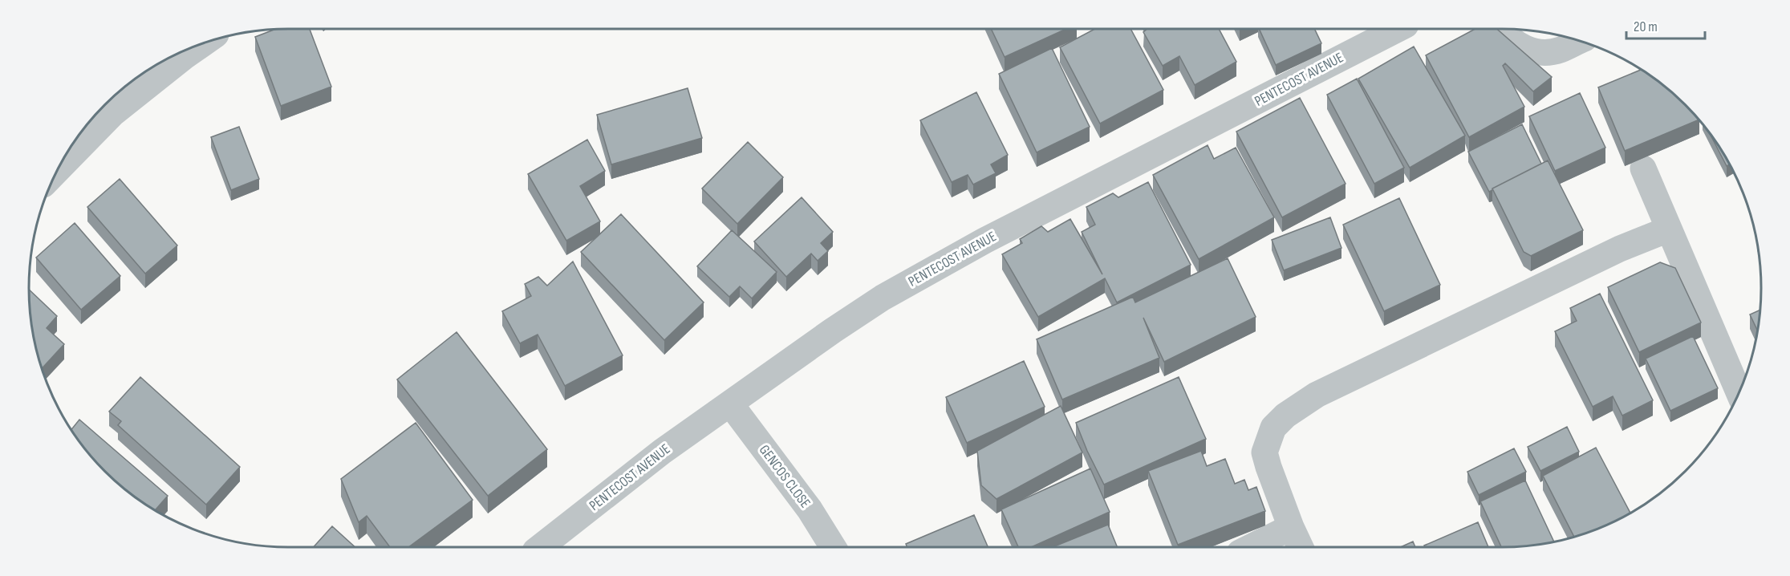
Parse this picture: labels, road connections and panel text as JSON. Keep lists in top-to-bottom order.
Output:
{
  "streets": {
    "street": ["PENTECOST AVENUE", "GENCOS CLOSE"]
  },
  "crossings": [
    ["PENTECOST AVENUE", "GENCOS CLOSE"]
  ],
  "scale_bar": "20 m"
}
